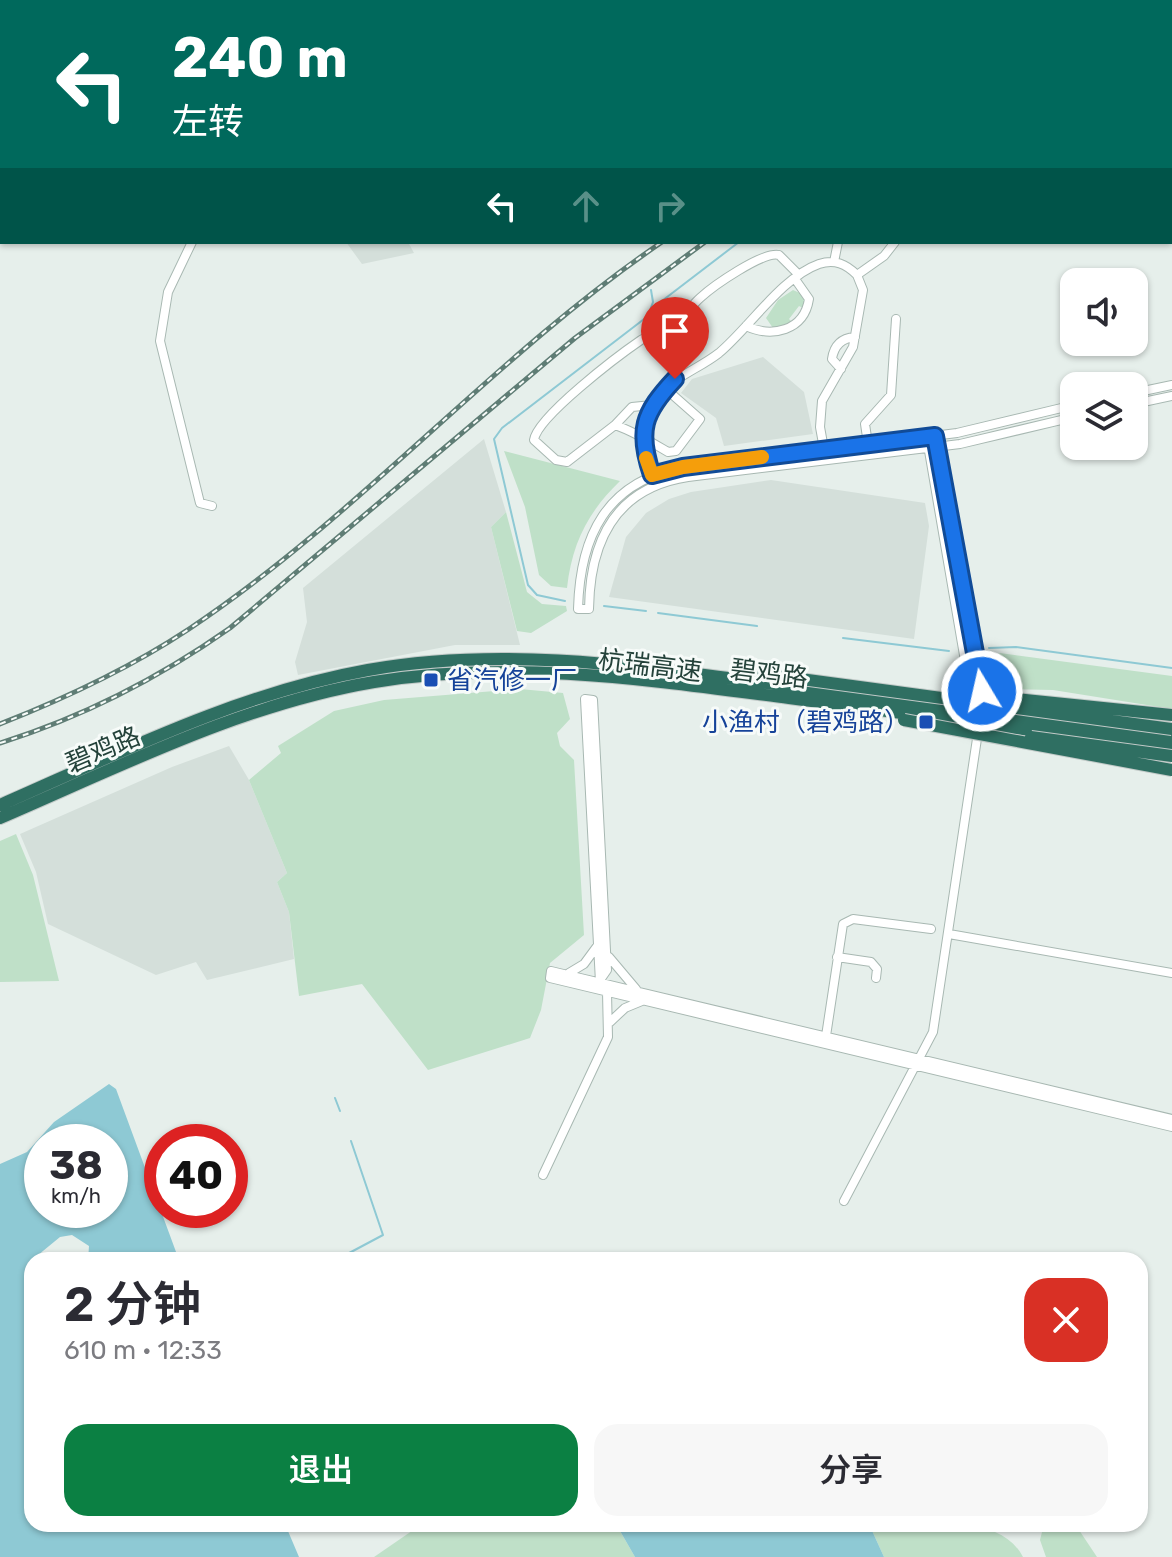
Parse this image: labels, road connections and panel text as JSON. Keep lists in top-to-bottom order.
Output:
{
  "streets": {
    "highway": ["杭瑞高速", "碧鸡路"]
  },
  "places": {
    "transit": ["省汽修一厂", "小渔村（碧鸡路）"]
  },
  "page": {
    "turn": ["240 m", "左转"],
    "speed": "38 km/h",
    "limit": "40",
    "heading": ["2 分钟", "610 m · 12:33"],
    "buttons": ["退出", "分享"]
  }
}
